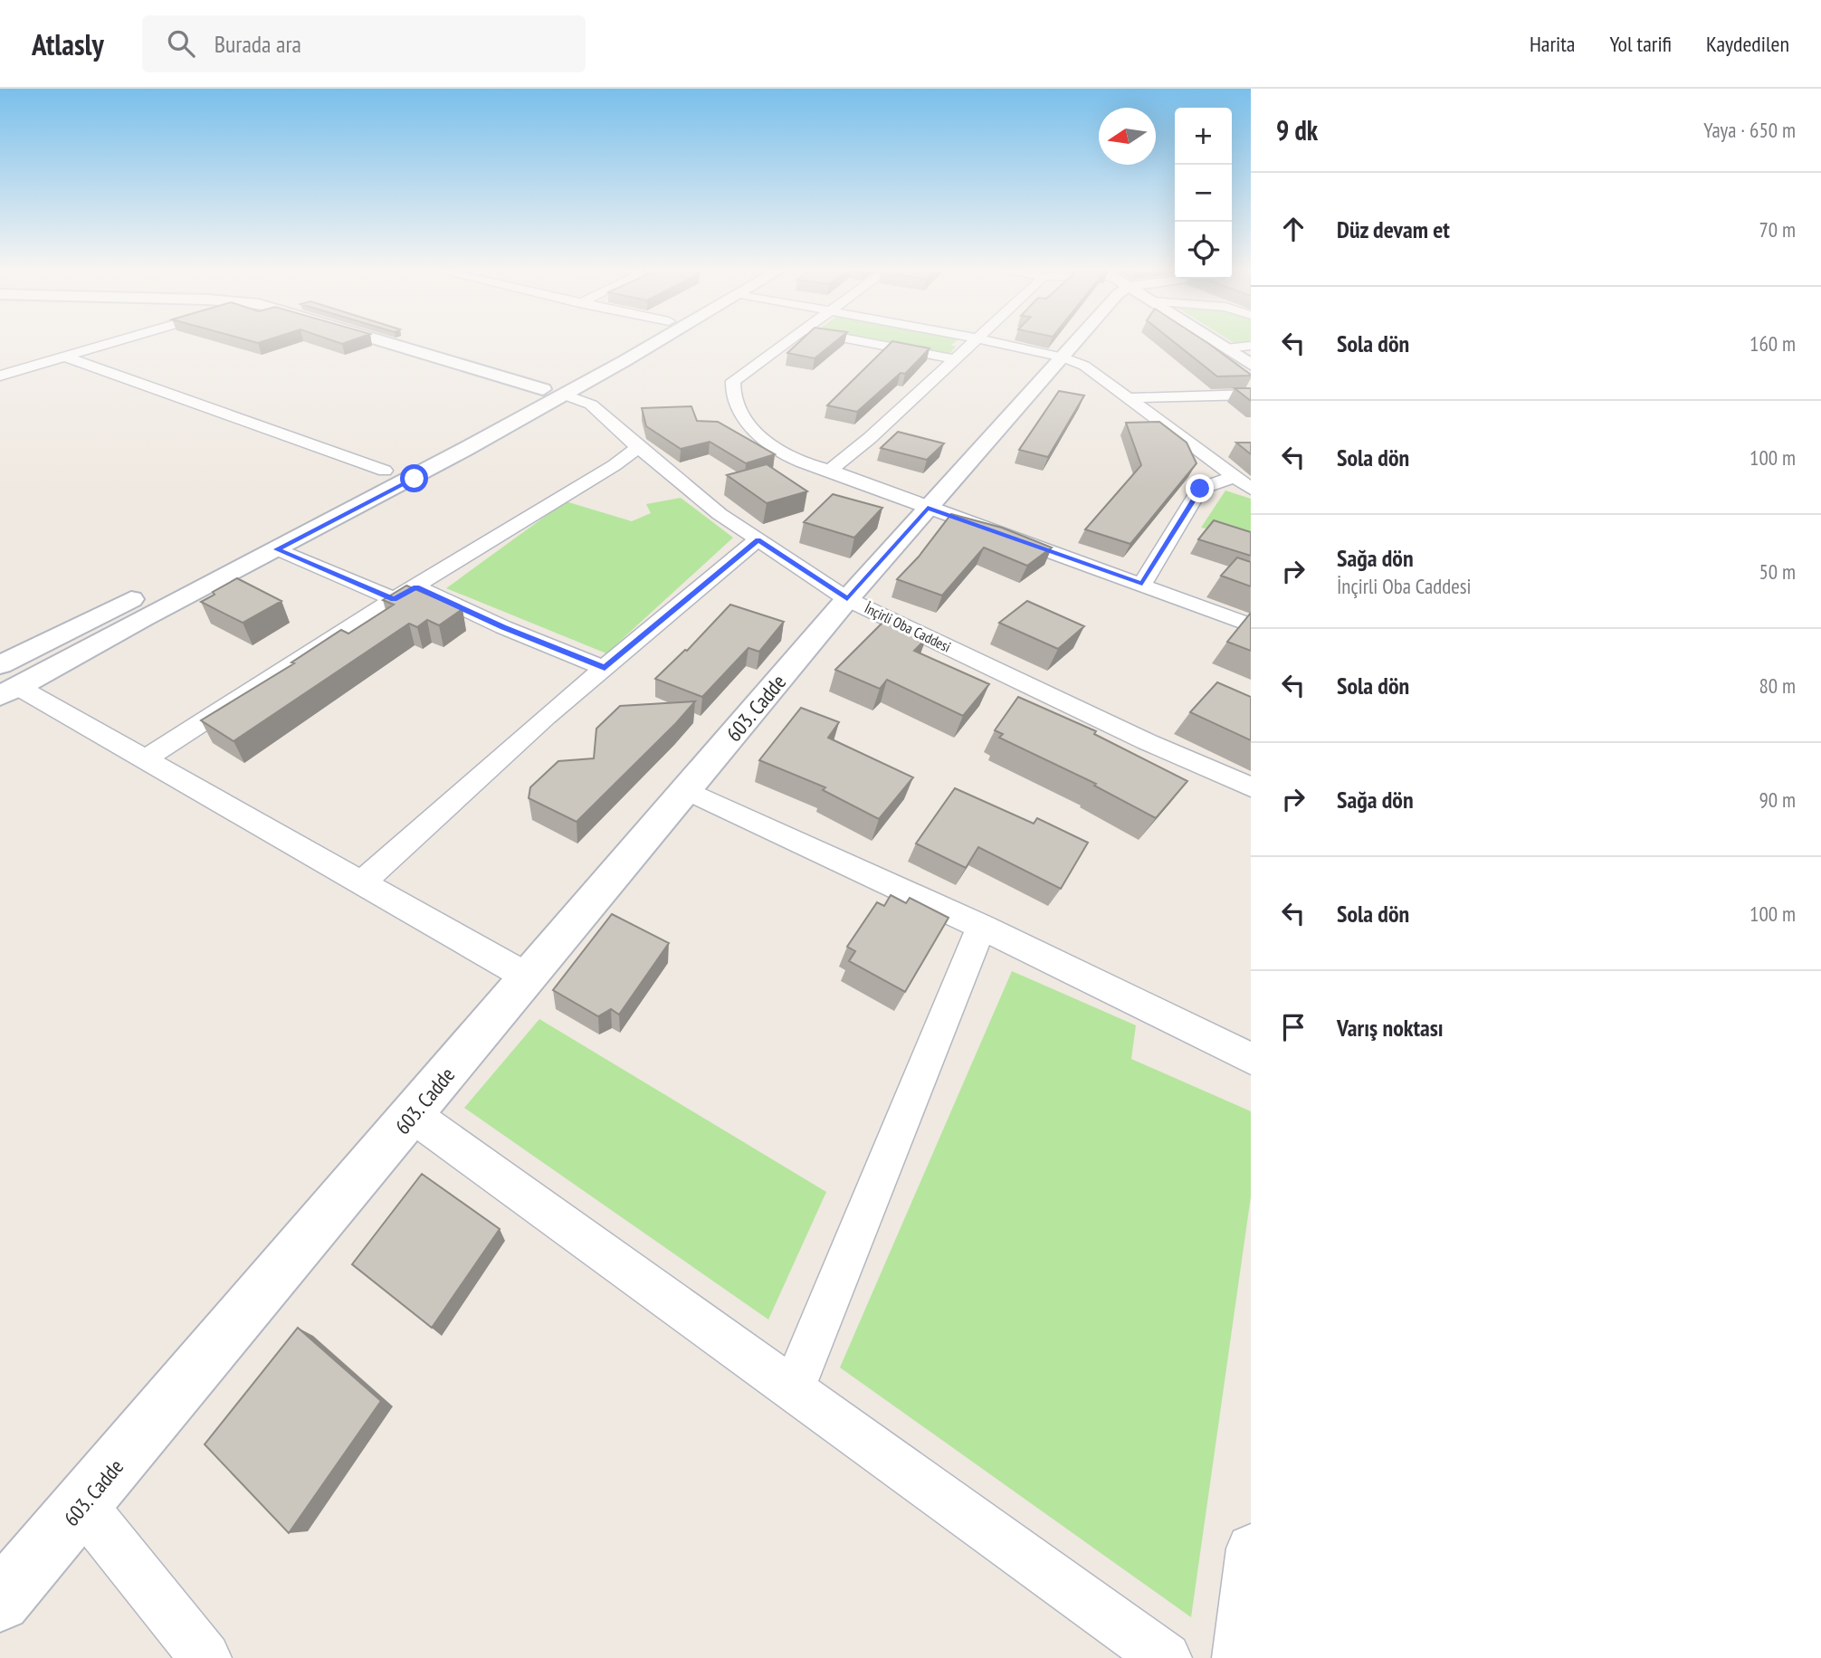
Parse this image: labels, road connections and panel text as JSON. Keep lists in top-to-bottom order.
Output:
{
  "streets": {
    "street": ["İnçirli Oba Caddesi", "603. Cadde"]
  },
  "crossings": [
    ["İnçirli Oba Caddesi", "603. Cadde"]
  ],
  "north": "left",
  "page": {
    "header": "Atlasly",
    "search": "Burada ara",
    "nav": ["Harita", "Yol tarifi", "Kaydedilen"],
    "heading": ["9 dk", "Yaya · 650 m"],
    "map_buttons": ["+", "−"],
    "list": [
      ["Düz devam et", "70 m"],
      ["Sola dön", "160 m"],
      ["Sola dön", "100 m"],
      ["Sağa dön", "İnçirli Oba Caddesi", "50 m"],
      ["Sola dön", "80 m"],
      ["Sağa dön", "90 m"],
      ["Sola dön", "100 m"],
      "Varış noktası"
    ]
  }
}
